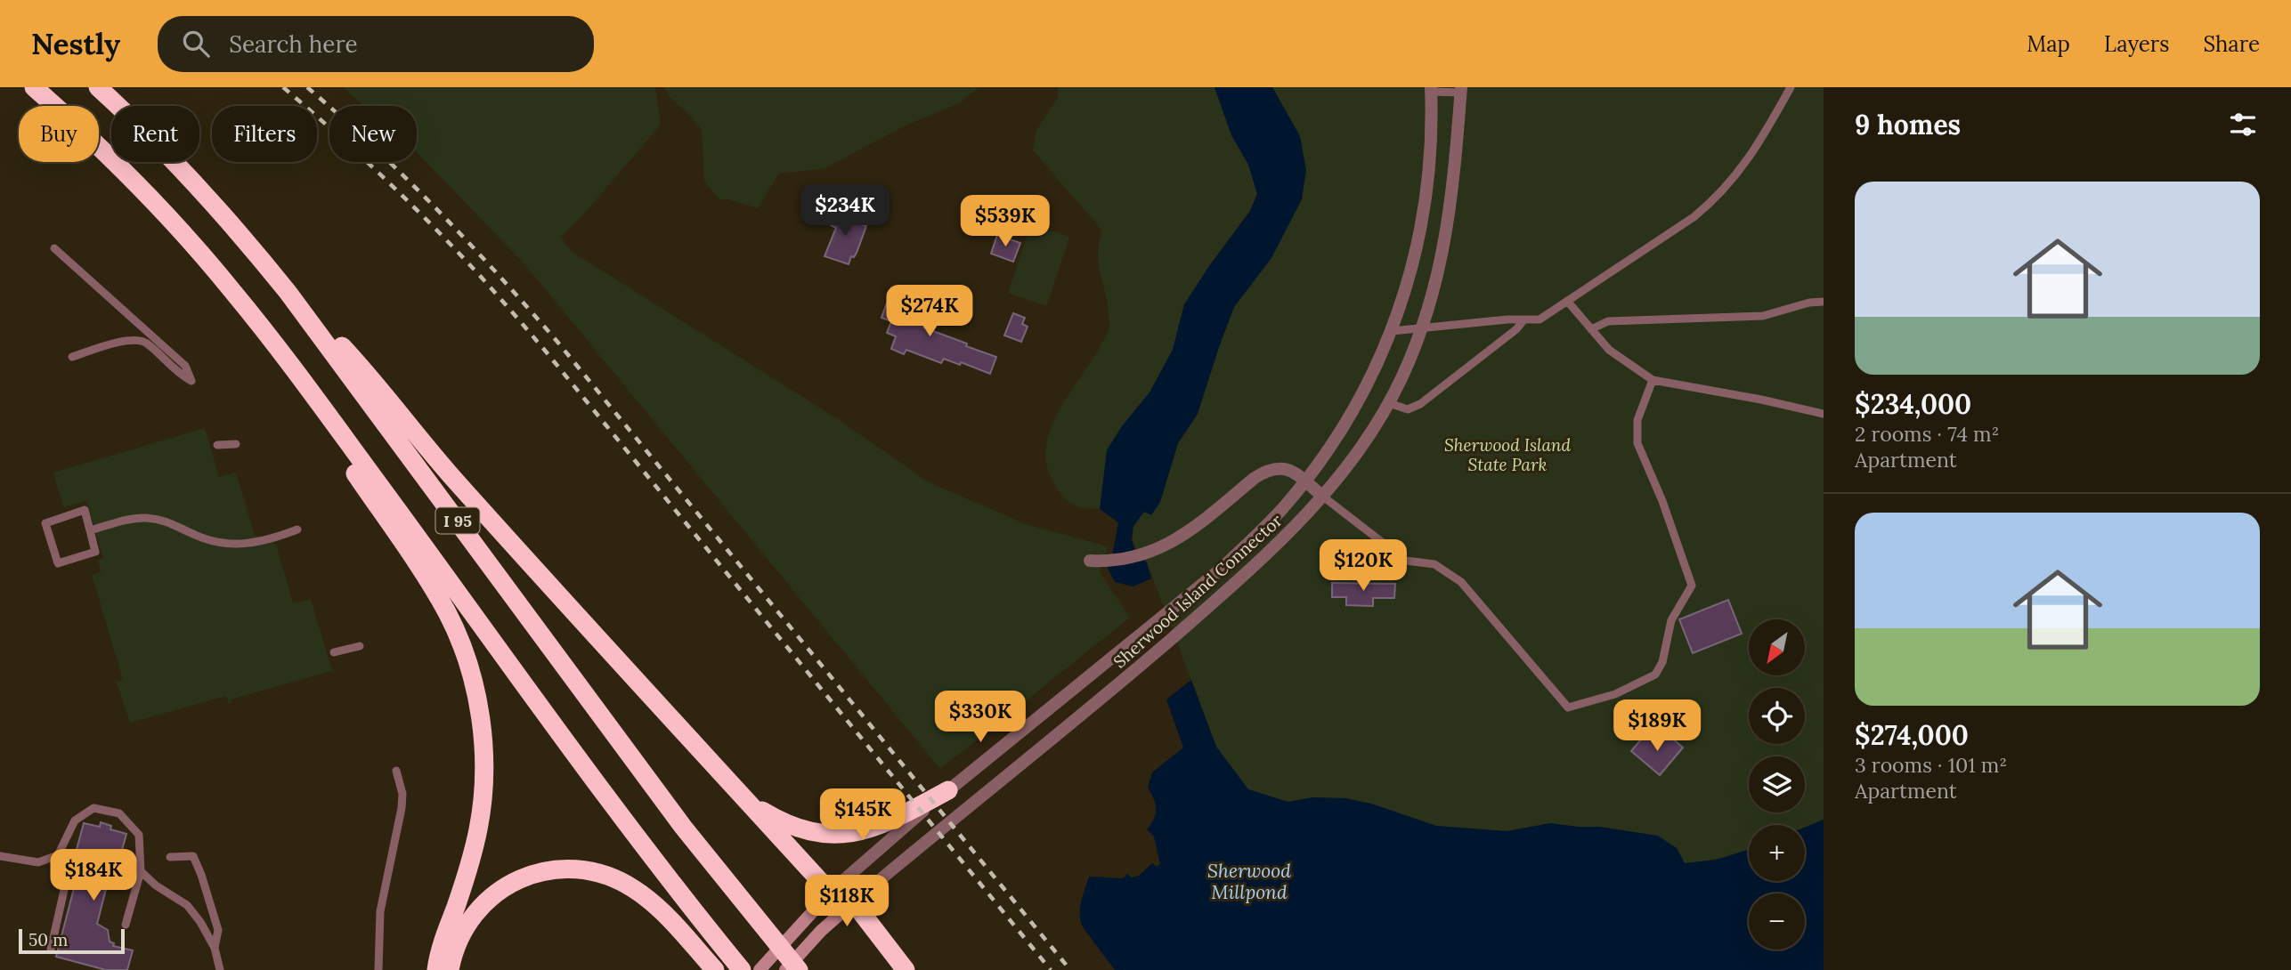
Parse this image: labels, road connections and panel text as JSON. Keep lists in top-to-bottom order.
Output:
{
  "streets": {
    "highway": ["I 95"],
    "main road": ["Sherwood Island Connector"]
  },
  "water": ["Sherwood Millpond"],
  "parks": ["Sherwood Island State Park"],
  "scale_bar": "50 m",
  "north": "bottom left",
  "page": {
    "header": "Nestly",
    "search": "Search here",
    "nav": ["Map", "Layers", "Share"],
    "heading": "9 homes",
    "chip": [
      "Buy",
      "Rent",
      "Filters",
      "New"
    ],
    "list": [
      {
        "name": "$234,000",
        "note": "2 rooms · 74 m² · Apartment"
      },
      {
        "name": "$274,000",
        "note": "3 rooms · 101 m² · Apartment"
      }
    ],
    "price": [
      "$234K",
      "$539K",
      "$274K",
      "$120K",
      "$330K",
      "$189K",
      "$145K",
      "$184K",
      "$118K"
    ],
    "map_buttons": ["+", "−"],
    "scale": "50 m"
  }
}
